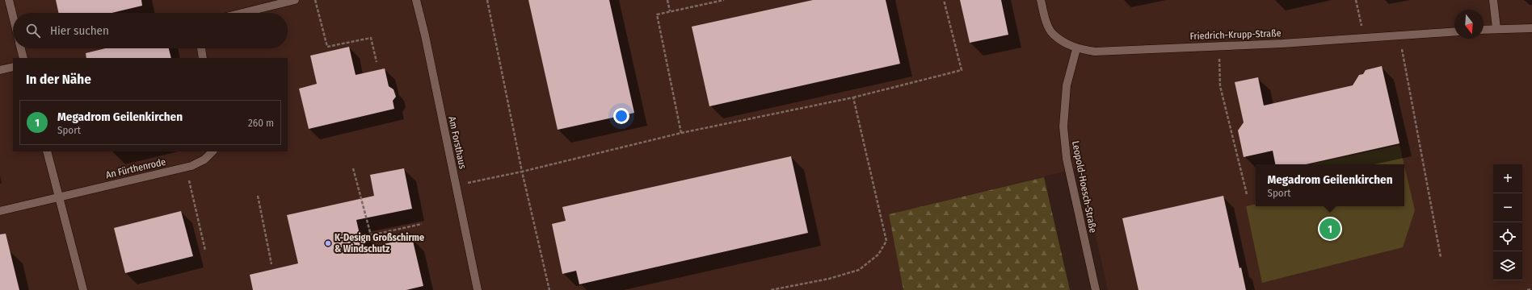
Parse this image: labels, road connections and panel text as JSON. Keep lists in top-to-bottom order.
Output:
{
  "streets": {
    "street": [
      "Friedrich-Krupp-Straße",
      "Am Forsthaus",
      "An Fürthenrode",
      "Leopold-Hoesch-Straße"
    ]
  },
  "crossings": [
    ["Friedrich-Krupp-Straße", "Leopold-Hoesch-Straße"]
  ],
  "places": ["K-Design Großschirme & Windschutz"],
  "north": "bottom",
  "page": {
    "search": "Hier suchen",
    "heading": "In der Nähe",
    "list": [
      {
        "mark": "1",
        "name": "Megadrom Geilenkirchen",
        "note": "Sport",
        "value": "260 m"
      }
    ],
    "map_buttons": ["+", "−"],
    "popup": ["Megadrom Geilenkirchen", "Sport"],
    "pins": "1"
  }
}
